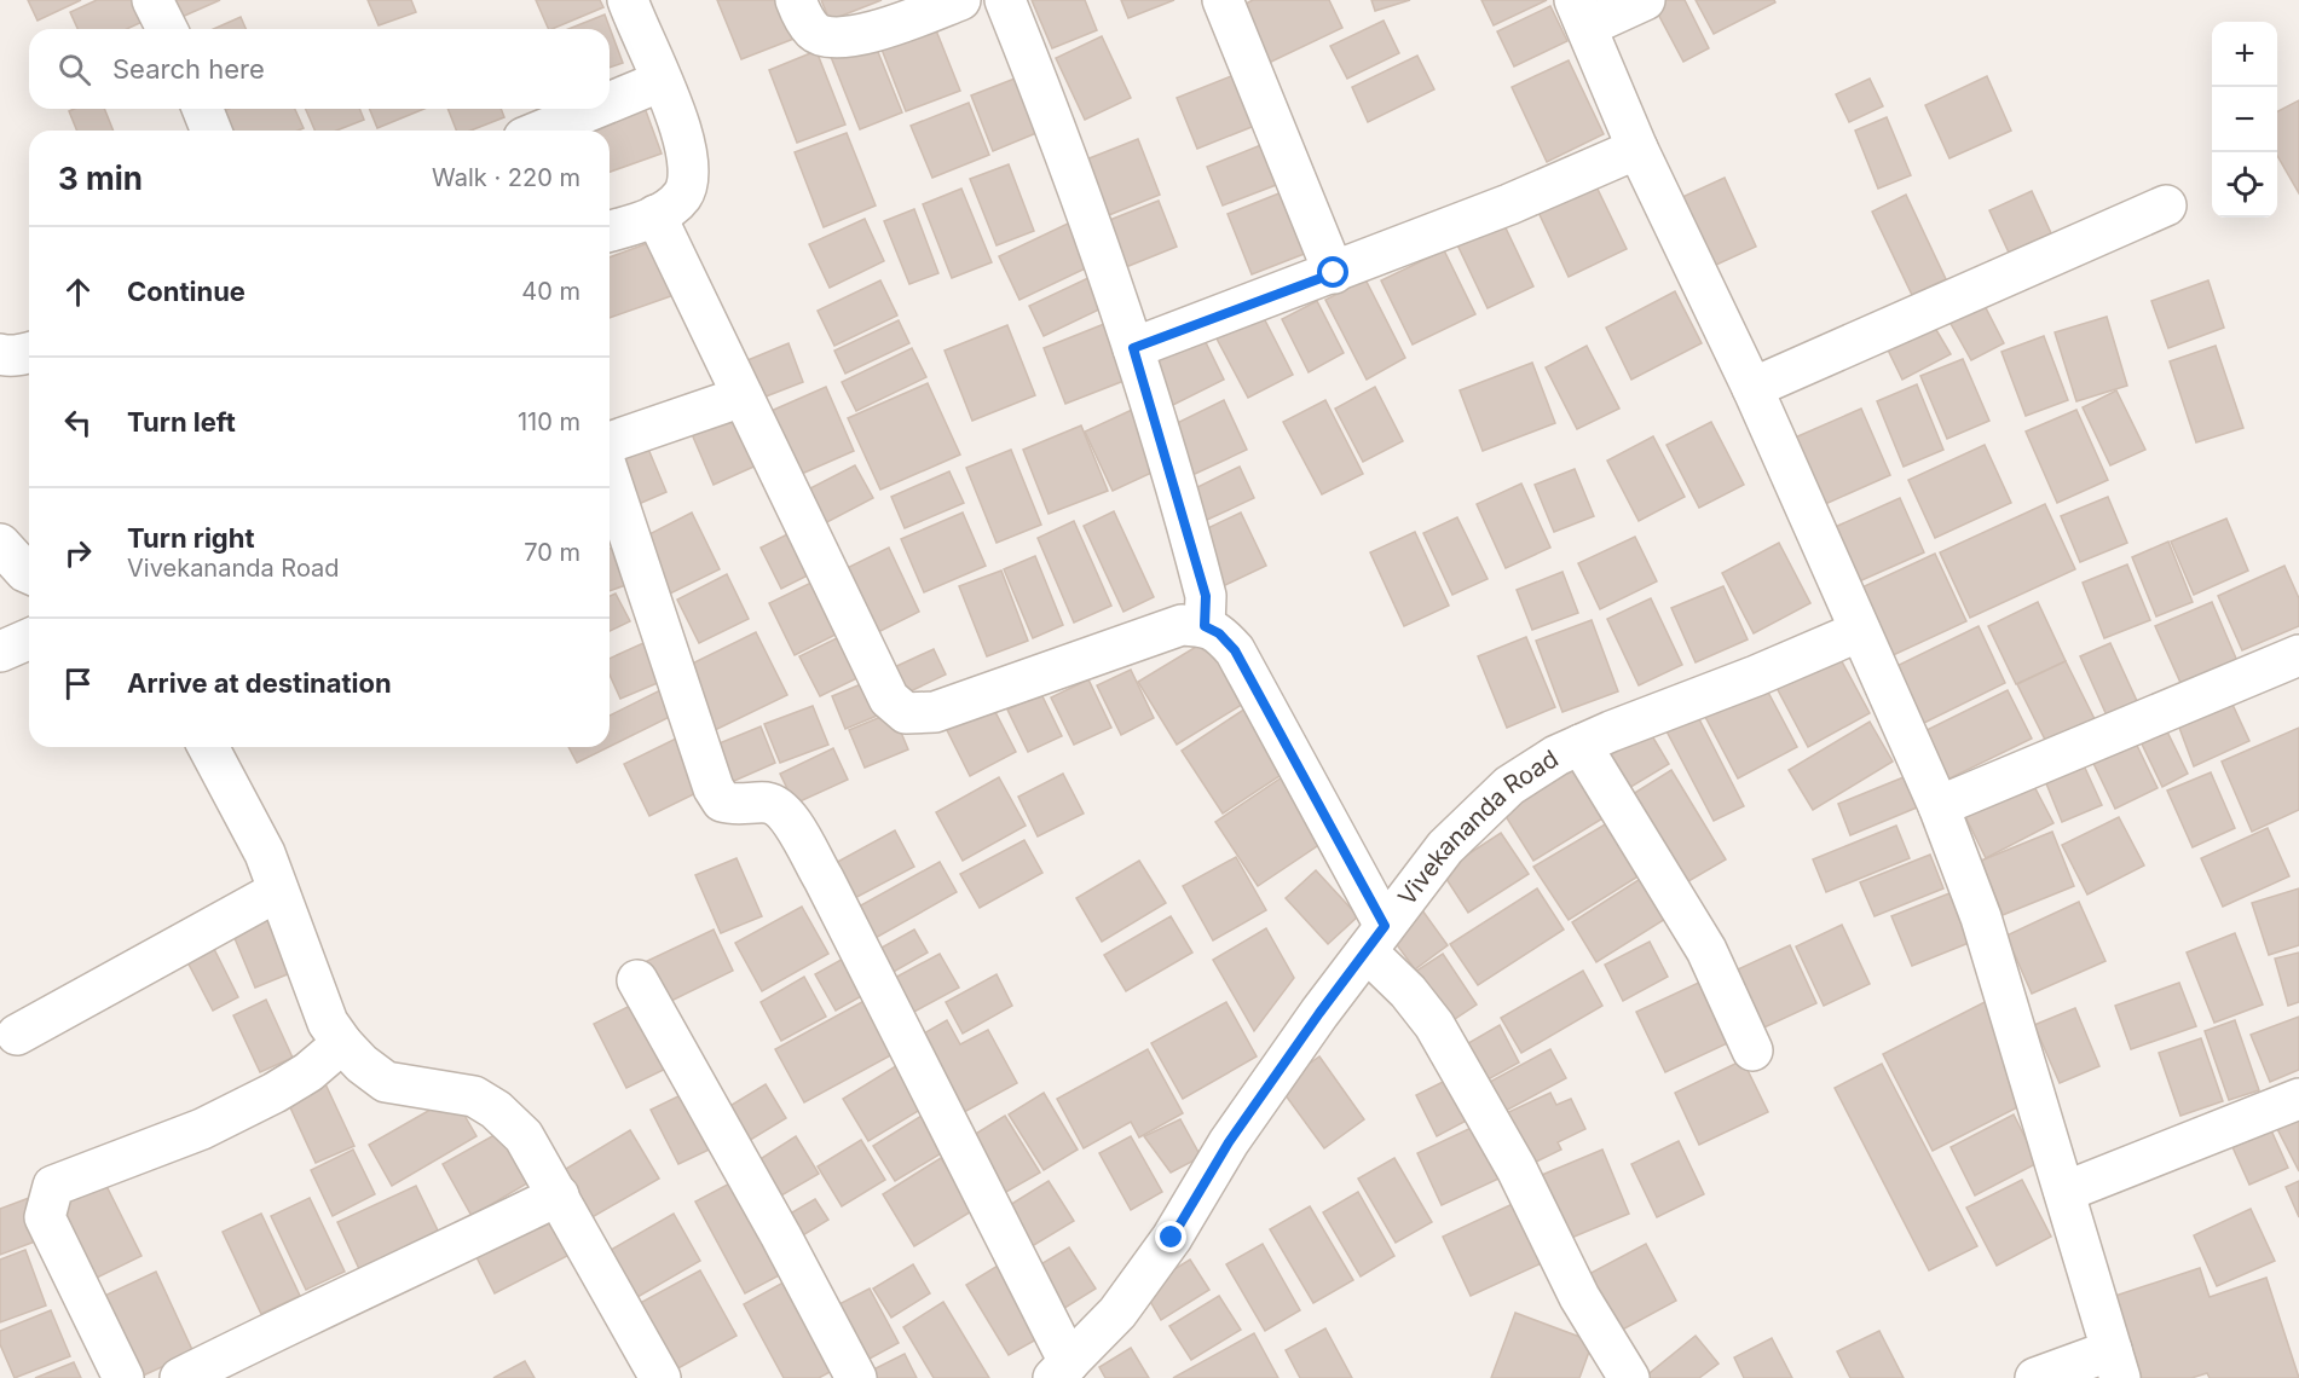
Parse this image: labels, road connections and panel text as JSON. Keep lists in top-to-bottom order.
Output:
{
  "streets": {
    "street": ["Vivekananda Road"]
  },
  "page": {
    "map_buttons": ["+", "−"],
    "search": "Search here",
    "heading": ["3 min", "Walk · 220 m"],
    "list": [
      ["Continue", "40 m"],
      ["Turn left", "110 m"],
      ["Turn right", "Vivekananda Road", "70 m"],
      "Arrive at destination"
    ]
  }
}
